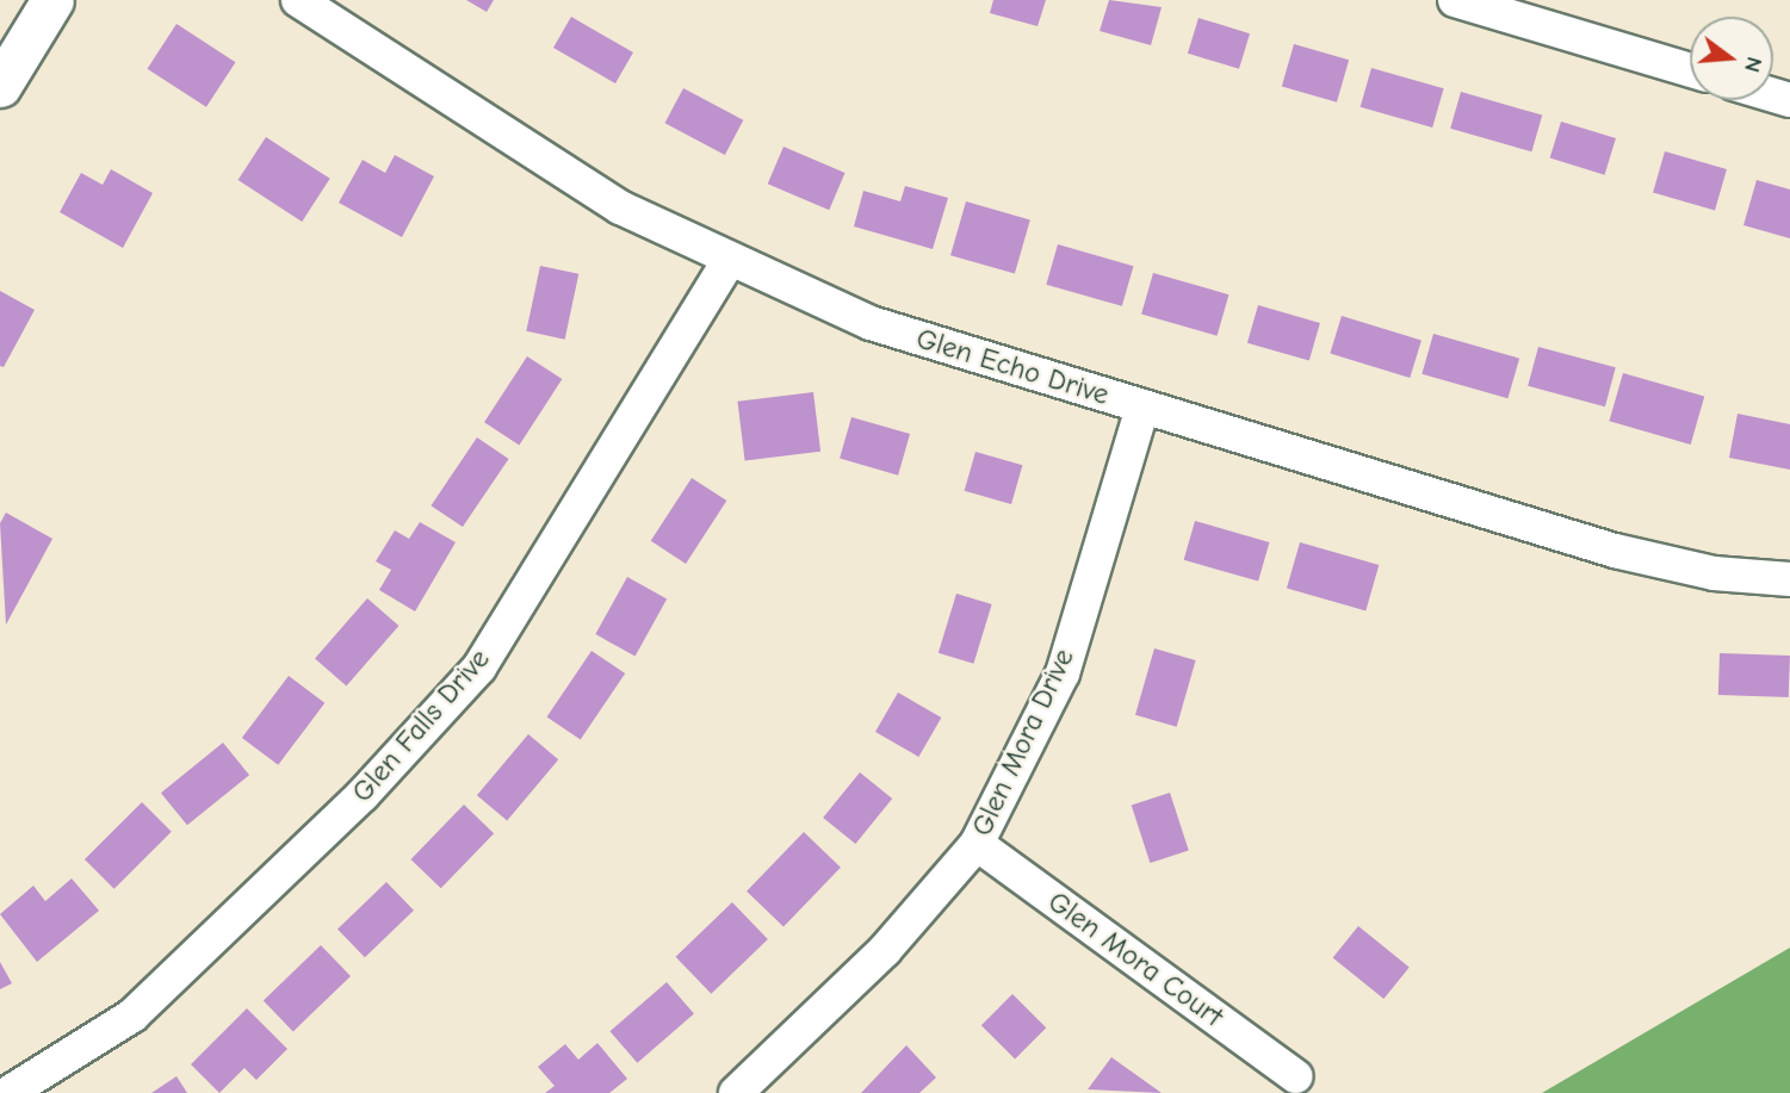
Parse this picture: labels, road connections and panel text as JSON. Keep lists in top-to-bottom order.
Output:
{
  "streets": {
    "street": [
      "Glen Echo Drive",
      "Glen Falls Drive",
      "Glen Mora Drive",
      "Glen Mora Court"
    ]
  },
  "crossings": [
    ["Glen Echo Drive", "Glen Falls Drive"],
    ["Glen Echo Drive", "Glen Mora Drive"],
    ["Glen Mora Drive", "Glen Mora Court"]
  ],
  "north": "right"
}
